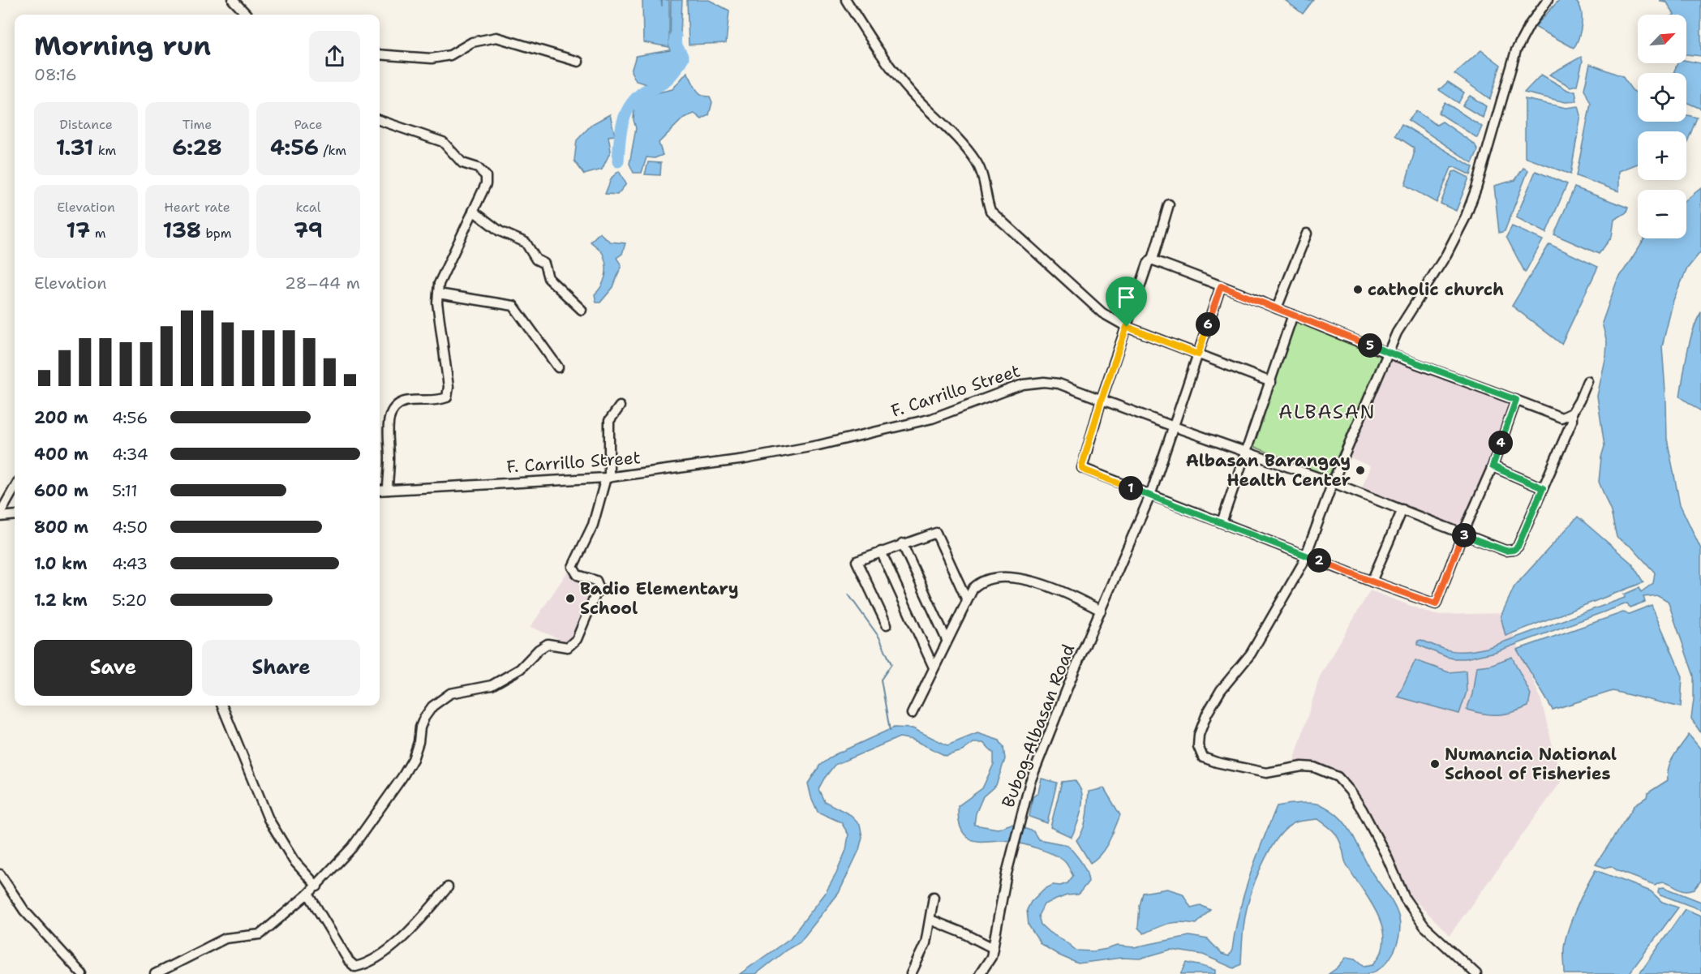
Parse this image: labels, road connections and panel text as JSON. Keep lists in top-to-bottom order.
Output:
{
  "streets": {
    "street": ["F. Carrillo Street", "Bubog-Albasan Road"]
  },
  "crossings": [
    ["F. Carrillo Street", "Bubog-Albasan Road"]
  ],
  "districts": ["ALBASAN"],
  "places": [
    "catholic church",
    "Albasan Barangay Health Center",
    "Badio Elementary School",
    "Numancia National School of Fisheries"
  ],
  "north": "top right",
  "page": {
    "map_buttons": ["+", "−"],
    "heading": ["Morning run", "08:16"],
    "stats": [
      ["Distance", "1.31 km"],
      ["Time", "6:28"],
      ["Pace", "4:56 /km"],
      ["Elevation", "17 m"],
      ["Heart rate", "138 bpm"],
      ["kcal", "79"]
    ],
    "chart": ["Elevation", "28–44 m"],
    "pins": [
      "6",
      "5",
      "4",
      "1",
      "3",
      "2"
    ],
    "list": [
      {
        "name": "200 m",
        "note": "4:56"
      },
      {
        "name": "400 m",
        "note": "4:34"
      },
      {
        "name": "600 m",
        "note": "5:11"
      },
      {
        "name": "800 m",
        "note": "4:50"
      },
      {
        "name": "1.0 km",
        "note": "4:43"
      },
      {
        "name": "1.2 km",
        "note": "5:20"
      }
    ],
    "buttons": ["Save", "Share"]
  }
}
